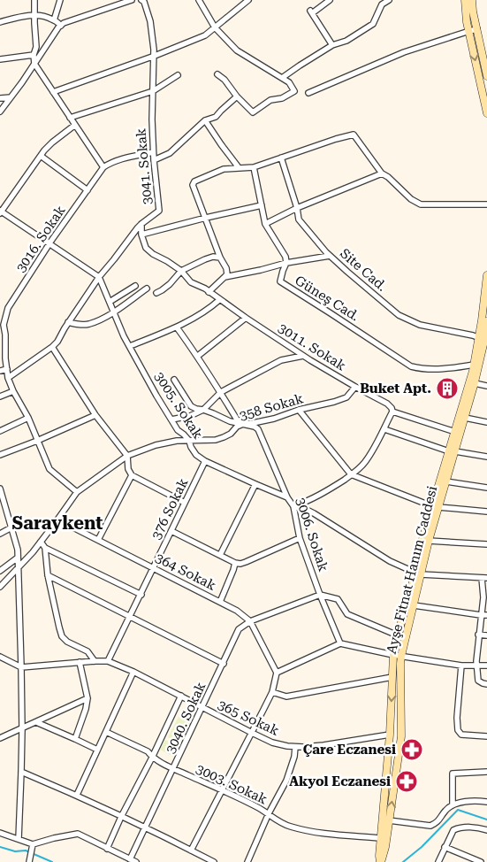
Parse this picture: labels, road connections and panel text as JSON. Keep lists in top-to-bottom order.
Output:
{
  "streets": {
    "main road": ["Ayşe Fitnat Hanım Caddesi"],
    "street": [
      "3041. Sokak",
      "3016. Sokak",
      "Site Cad.",
      "Güneş Cad.",
      "3011. Sokak",
      "3005. Sokak",
      "358 Sokak",
      "376 Sokak",
      "3006. Sokak",
      "364 Sokak",
      "3040. Sokak",
      "365 Sokak",
      "3003. Sokak"
    ]
  },
  "crossings": [
    ["3041. Sokak", "3016. Sokak"],
    ["3041. Sokak", "3005. Sokak"],
    ["3016. Sokak", "358 Sokak"],
    ["Site Cad.", "Ayşe Fitnat Hanım Caddesi"],
    ["3011. Sokak", "358 Sokak"],
    ["3005. Sokak", "358 Sokak"],
    ["3005. Sokak", "376 Sokak"],
    ["3005. Sokak", "3006. Sokak"],
    ["358 Sokak", "3006. Sokak"],
    ["358 Sokak", "364 Sokak"],
    ["376 Sokak", "364 Sokak"],
    ["376 Sokak", "365 Sokak"],
    ["Ayşe Fitnat Hanım Caddesi", "365 Sokak"],
    ["Ayşe Fitnat Hanım Caddesi", "3003. Sokak"],
    ["364 Sokak", "3040. Sokak"],
    ["3040. Sokak", "365 Sokak"],
    ["3040. Sokak", "3003. Sokak"]
  ],
  "districts": ["Saraykent"],
  "places": {
    "building": ["Buket Apt."],
    "pharmacy": ["Çare Eczanesi", "Akyol Eczanesi"]
  }
}
